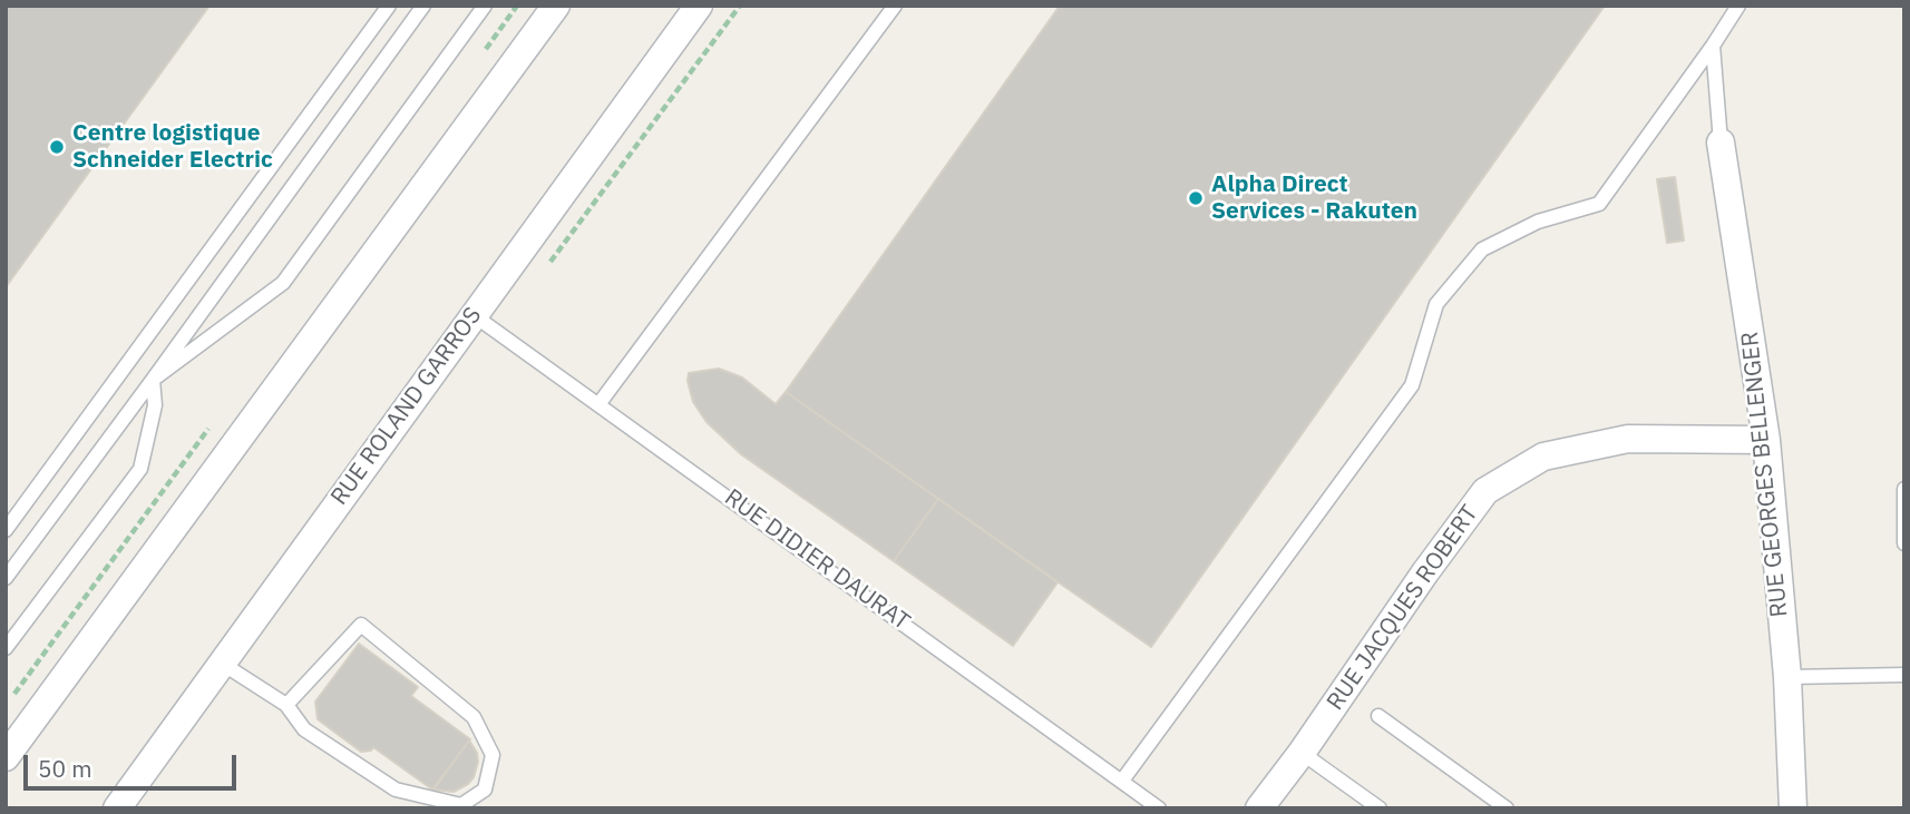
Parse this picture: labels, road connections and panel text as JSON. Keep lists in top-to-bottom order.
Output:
{
  "streets": {
    "street": ["RUE ROLAND GARROS", "RUE GEORGES BELLENGER", "RUE JACQUES ROBERT"],
    "lane": ["RUE DIDIER DAURAT"]
  },
  "crossings": [
    ["RUE ROLAND GARROS", "RUE DIDIER DAURAT"],
    ["RUE GEORGES BELLENGER", "RUE JACQUES ROBERT"]
  ],
  "places": ["Centre logistique Schneider Electric", "Alpha Direct Services - Rakuten"],
  "scale_bar": "50 m"
}
